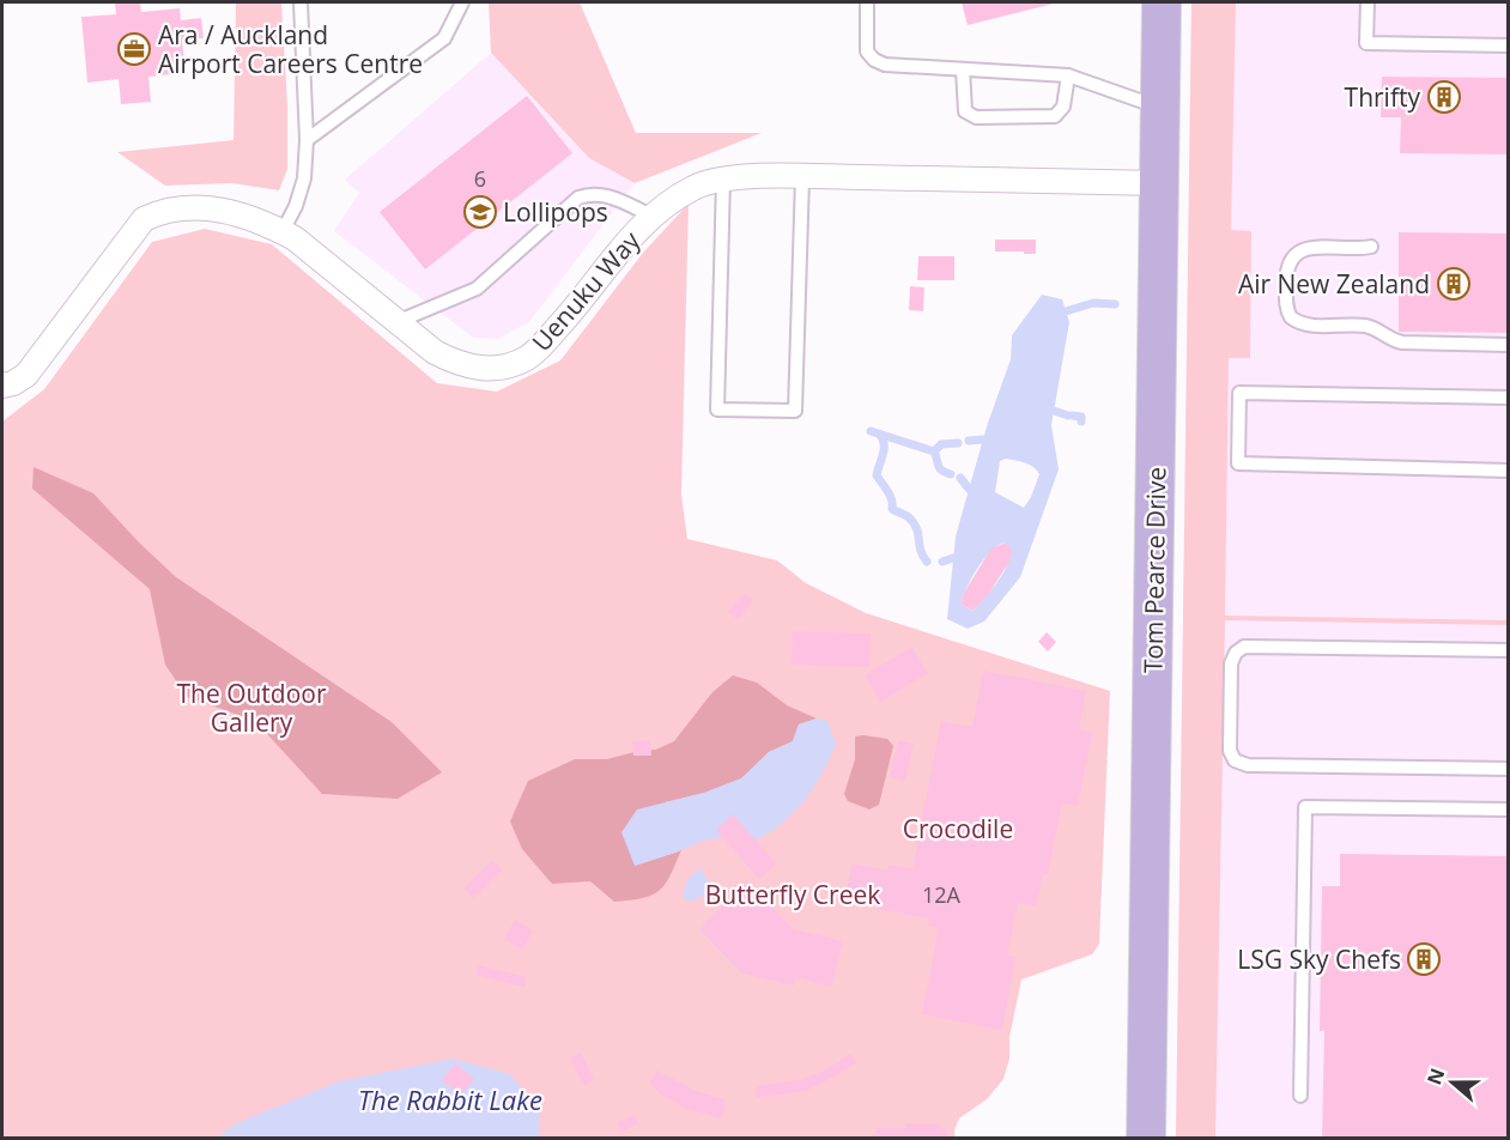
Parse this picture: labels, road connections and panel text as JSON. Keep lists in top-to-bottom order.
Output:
{
  "streets": {
    "main road": ["Tom Pearce Drive"],
    "street": ["Uenuku Way"]
  },
  "crossings": [
    ["Uenuku Way", "Tom Pearce Drive"]
  ],
  "water": ["The Rabbit Lake"],
  "parks": ["The Outdoor Gallery", "Crocodile", "Butterfly Creek"],
  "places": {
    "office": ["Ara / Auckland Airport Careers Centre"],
    "building": ["Thrifty", "Air New Zealand", "LSG Sky Chefs"],
    "school or university": ["Lollipops"]
  },
  "house_numbers": ["6", "12A"],
  "north": "left"
}
